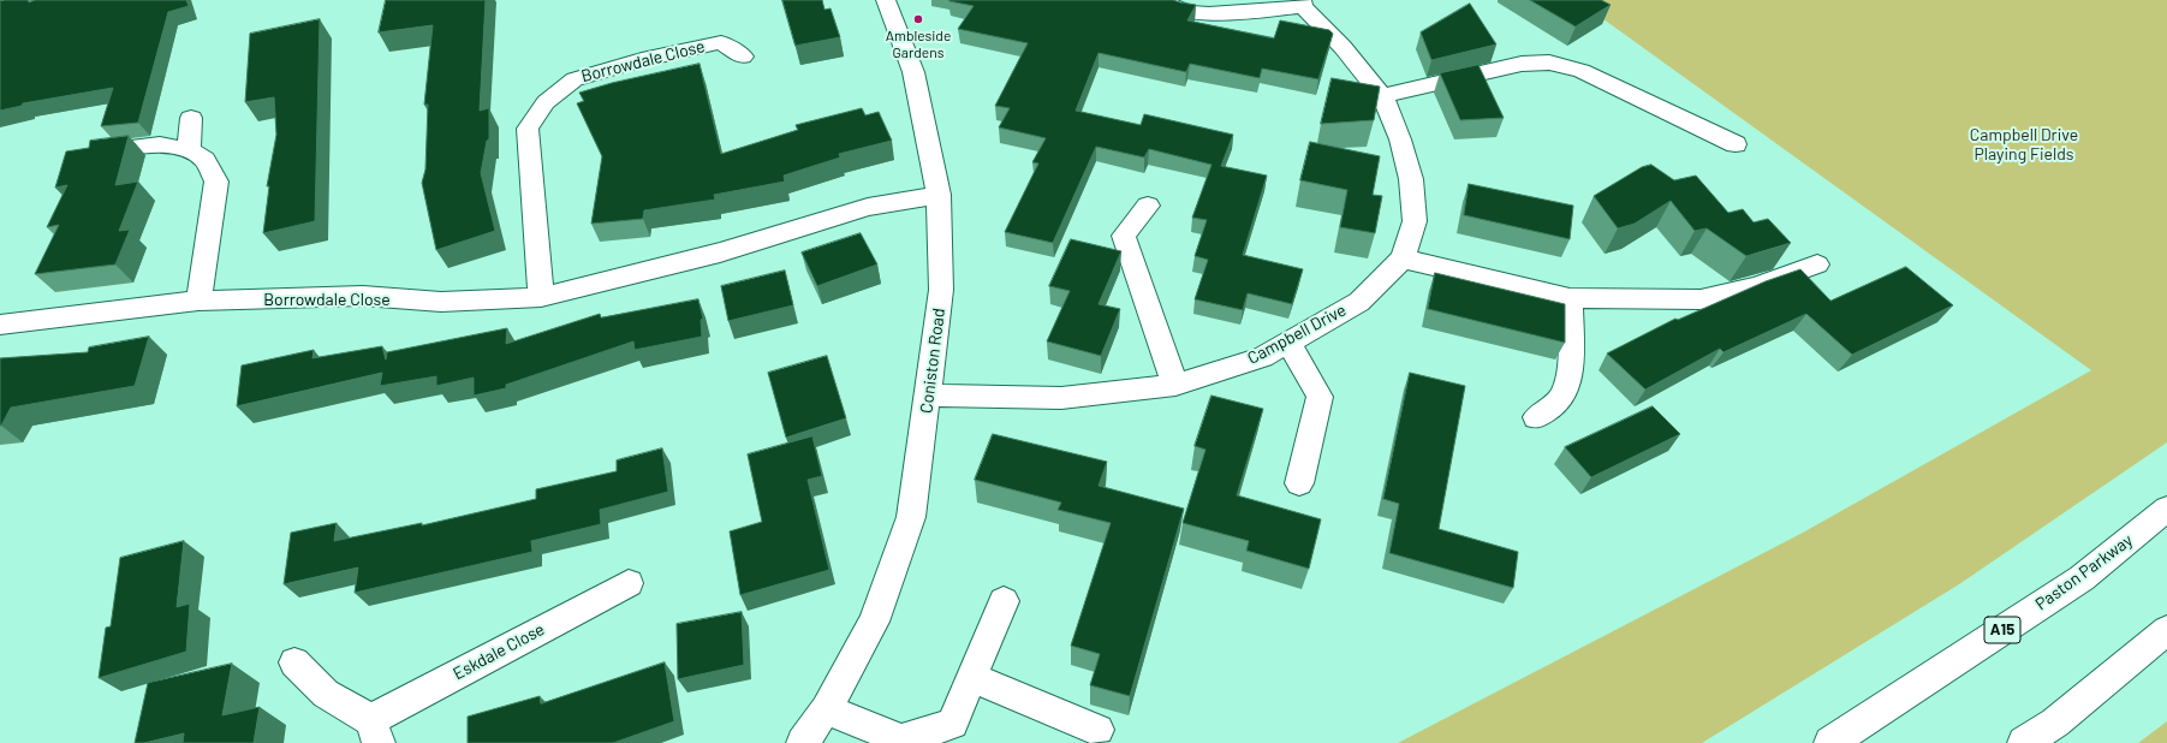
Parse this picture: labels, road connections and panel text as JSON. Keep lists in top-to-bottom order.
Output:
{
  "streets": {
    "main road": [
      "Borrowdale Close",
      "Campbell Drive",
      "Coniston Road",
      "Paston Parkway",
      "A15",
      "Eskdale Close"
    ]
  },
  "crossings": [
    ["Borrowdale Close", "Coniston Road"],
    ["Campbell Drive", "Coniston Road"]
  ],
  "parks": ["Campbell Drive Playing Fields"],
  "places": ["Ambleside Gardens"]
}
